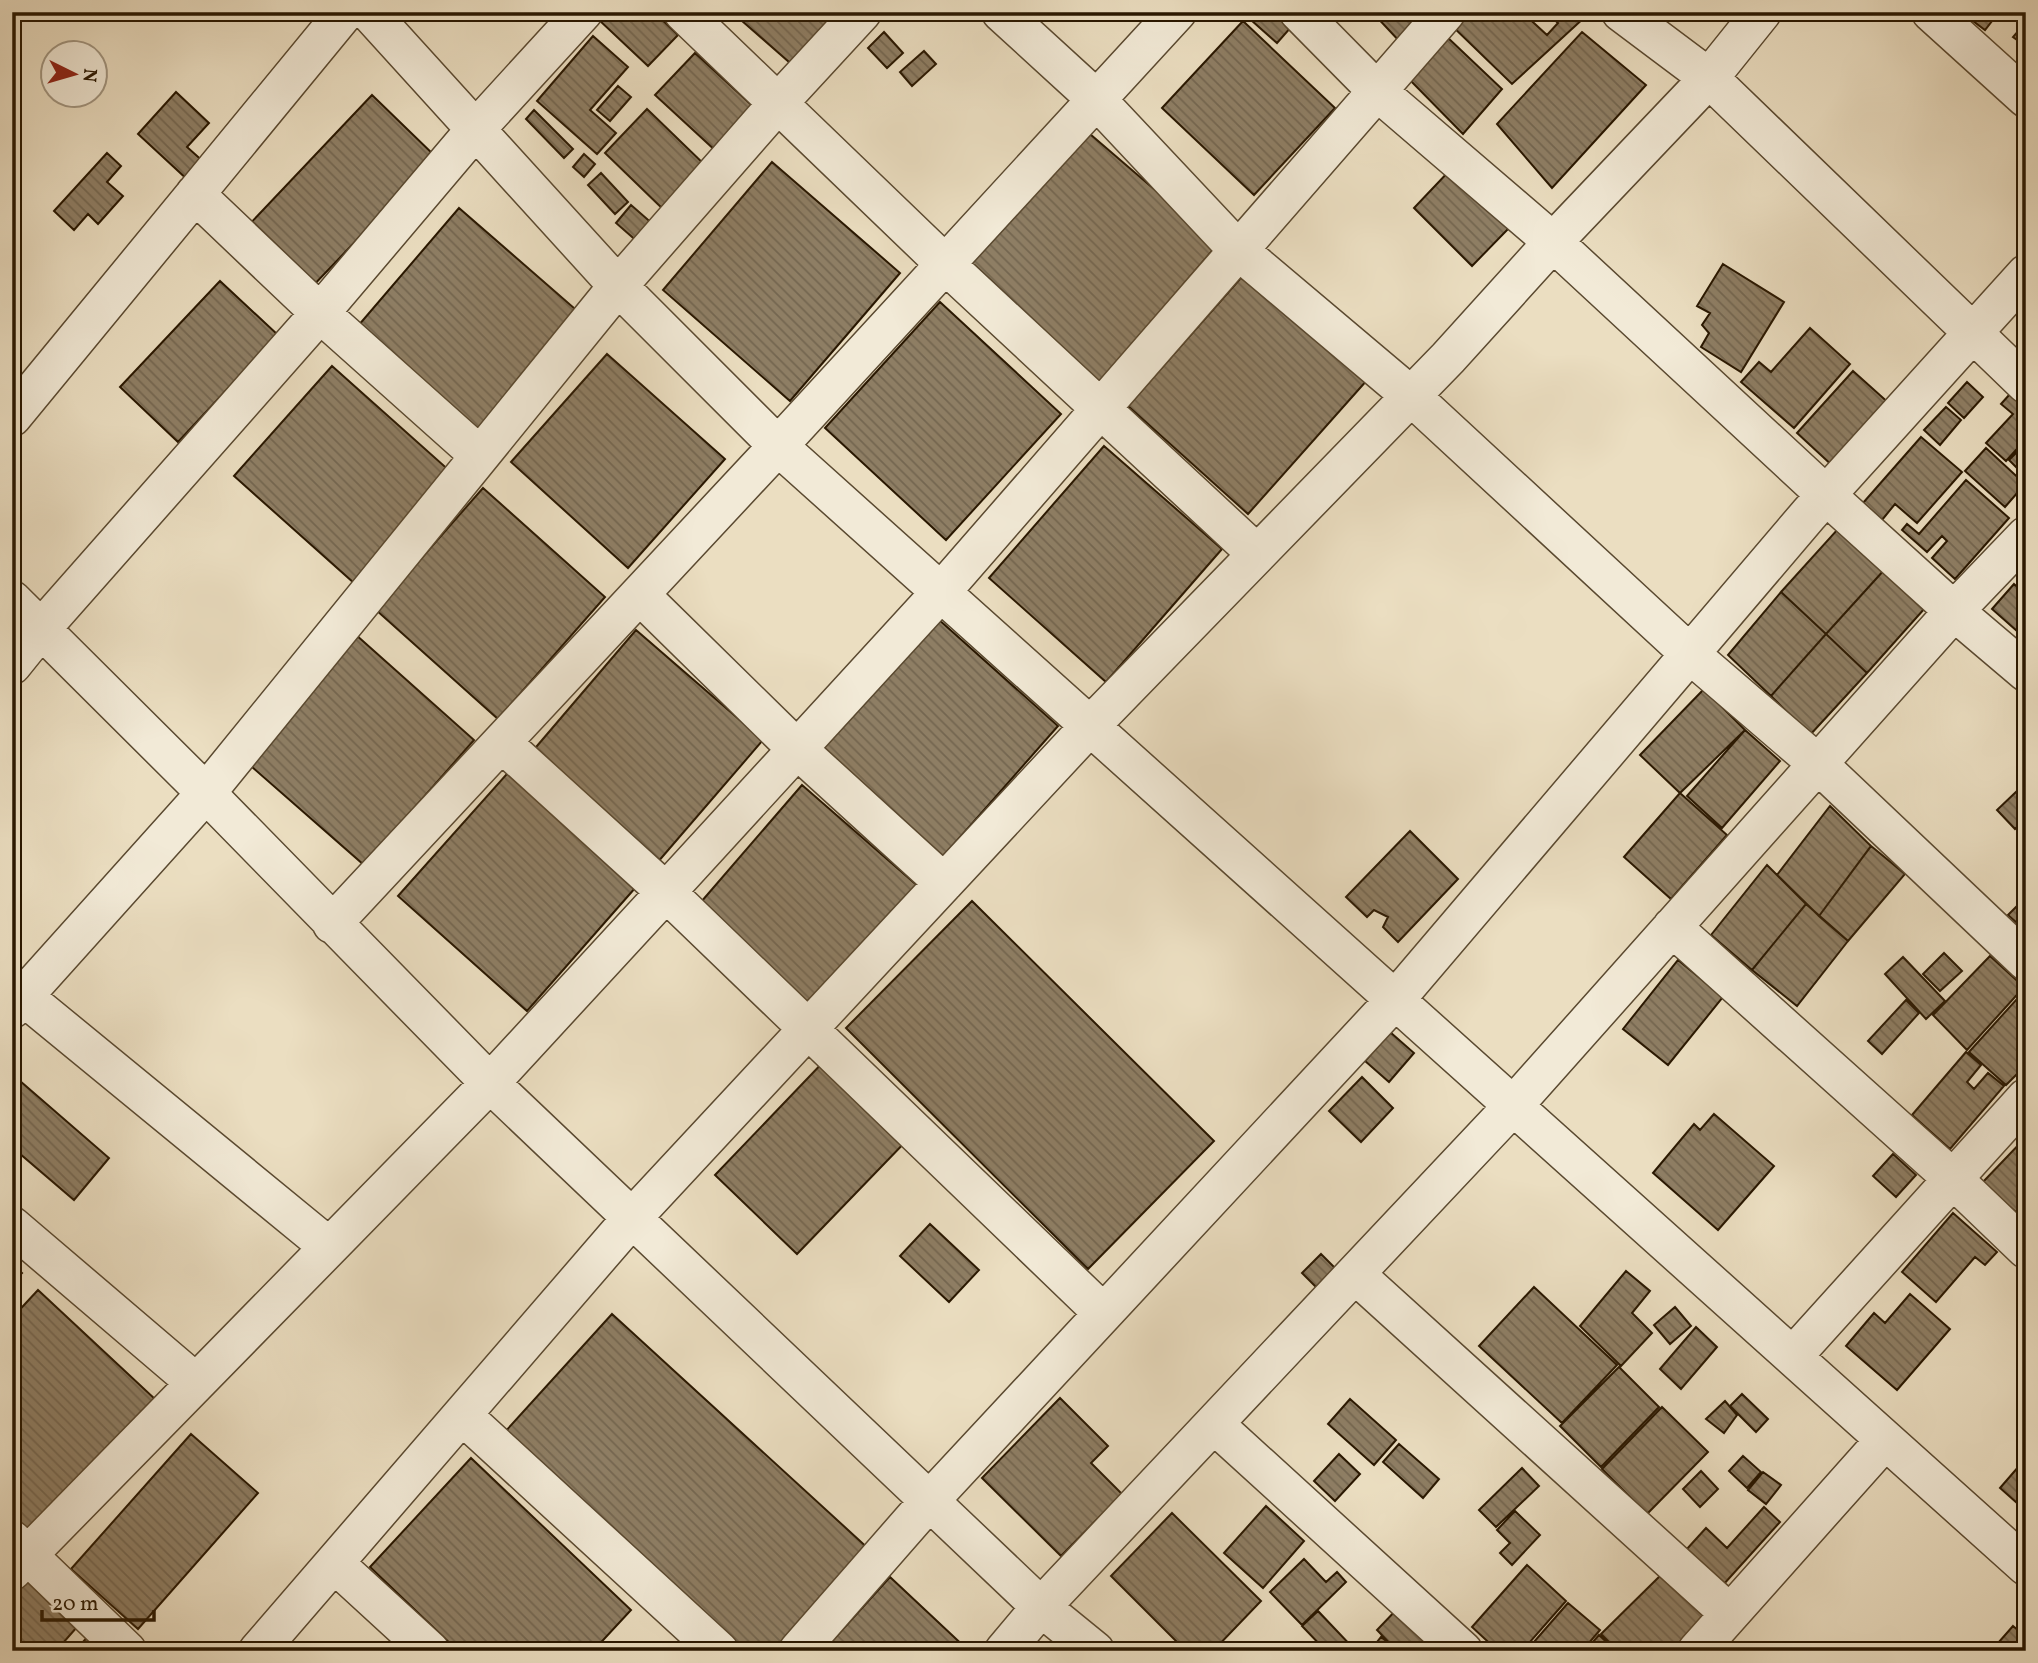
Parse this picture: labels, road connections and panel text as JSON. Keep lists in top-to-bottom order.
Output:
{
  "scale_bar": "20 m",
  "north": "right"
}
